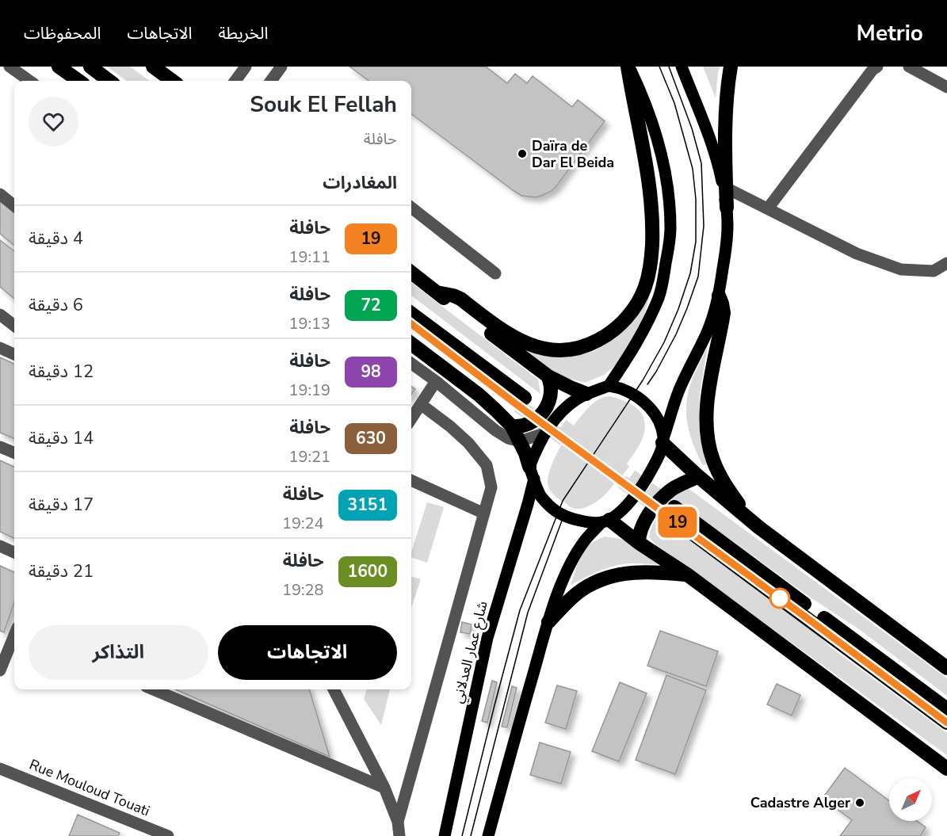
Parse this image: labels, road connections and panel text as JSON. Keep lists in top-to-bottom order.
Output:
{
  "streets": {
    "main road": ["شارع عمار العدلاني"],
    "street": ["Rue Mouloud Touati"]
  },
  "places": ["Daïra de Dar El Beida", "Cadastre Alger"],
  "lines": ["bus line 19"],
  "north": "top right",
  "page": {
    "header": "Metrio",
    "nav": ["الخريطة", "الاتجاهات", "المحفوظات"],
    "on_map": "19",
    "heading": [
      ["Souk El Fellah", "حافلة"],
      "المغادرات"
    ],
    "list": [
      {
        "mark": "19",
        "name": "حافلة",
        "note": "19:11",
        "value": "4 دقيقة"
      },
      {
        "mark": "72",
        "name": "حافلة",
        "note": "19:13",
        "value": "6 دقيقة"
      },
      {
        "mark": "98",
        "name": "حافلة",
        "note": "19:19",
        "value": "12 دقيقة"
      },
      {
        "mark": "630",
        "name": "حافلة",
        "note": "19:21",
        "value": "14 دقيقة"
      },
      {
        "mark": "3151",
        "name": "حافلة",
        "note": "19:24",
        "value": "17 دقيقة"
      },
      {
        "mark": "1600",
        "name": "حافلة",
        "note": "19:28",
        "value": "21 دقيقة"
      }
    ],
    "buttons": ["الاتجاهات", "التذاكر"]
  }
}
